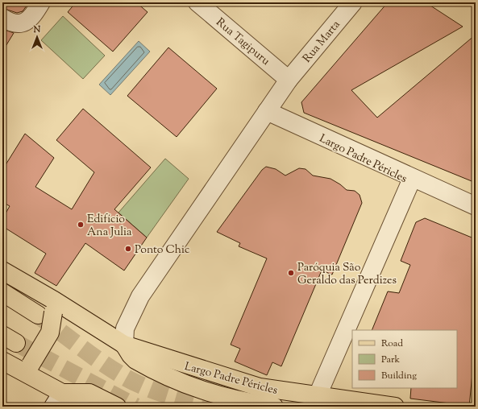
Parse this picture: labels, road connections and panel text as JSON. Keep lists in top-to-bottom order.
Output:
{
  "streets": {
    "main road": ["Largo Padre Péricles"],
    "street": ["Rua Tagipuru", "Rua Marta"]
  },
  "crossings": [
    ["Rua Tagipuru", "Rua Marta"]
  ],
  "places": ["Edifício Ana Julia", "Ponto Chic", "Paróquia São Geraldo das Perdizes"],
  "legend": ["Road", "Park", "Building"],
  "north": "top"
}
